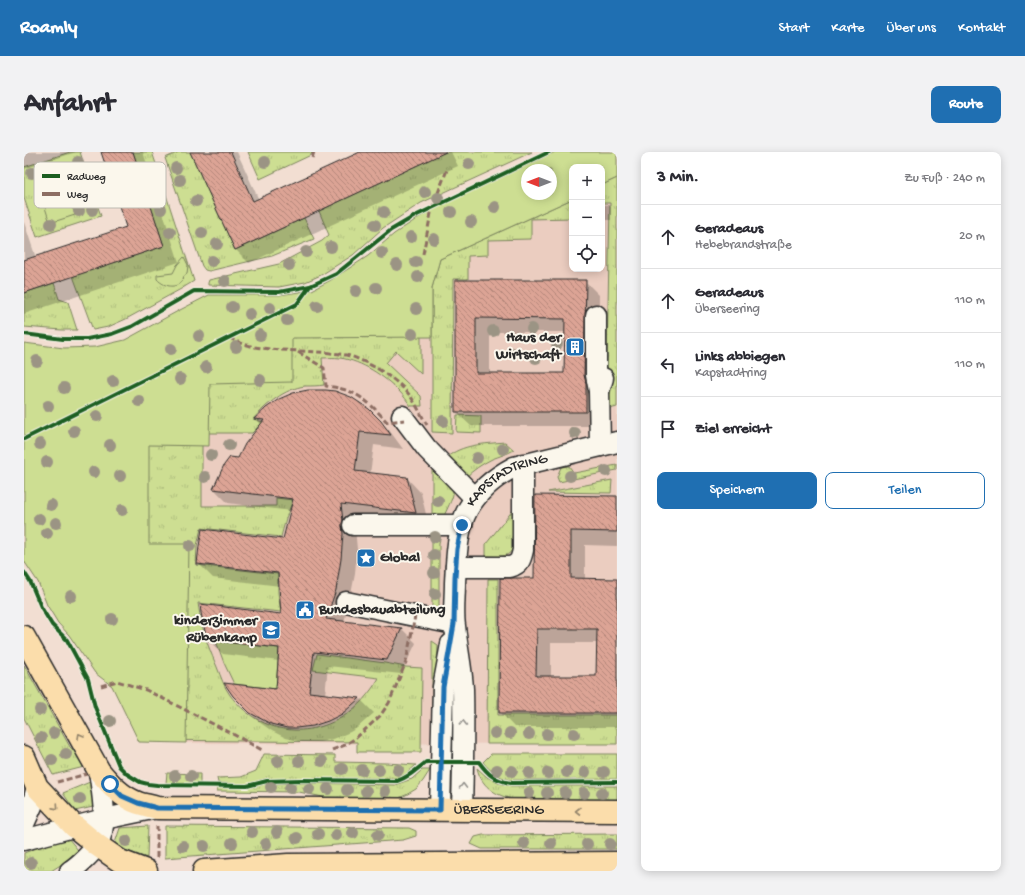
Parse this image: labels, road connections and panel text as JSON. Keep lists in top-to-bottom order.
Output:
{
  "streets": {
    "main road": ["ÜBERSEERING"],
    "street": ["KAPSTADTRING"]
  },
  "crossings": [
    ["KAPSTADTRING", "ÜBERSEERING"]
  ],
  "places": {
    "building": ["Haus der Wirtschaft"],
    "place": ["Global"],
    "public building": ["Bundesbauabteilung"],
    "school or university": ["kinderzimmer Rübenkamp"]
  },
  "legend": ["Radweg", "Weg"],
  "north": "left",
  "page": {
    "header": "Roamly",
    "nav": [
      "Start",
      "Karte",
      "Über uns",
      "Kontakt"
    ],
    "buttons": [
      "Route",
      ["Speichern", "Teilen"]
    ],
    "title": "Anfahrt",
    "heading": ["3 Min.", "Zu Fuß · 240 m"],
    "map_buttons": ["+", "−"],
    "list": [
      ["Geradeaus", "Hebebrandstraße", "20 m"],
      ["Geradeaus", "Überseering", "110 m"],
      ["Links abbiegen", "Kapstadtring", "110 m"],
      "Ziel erreicht"
    ]
  }
}
